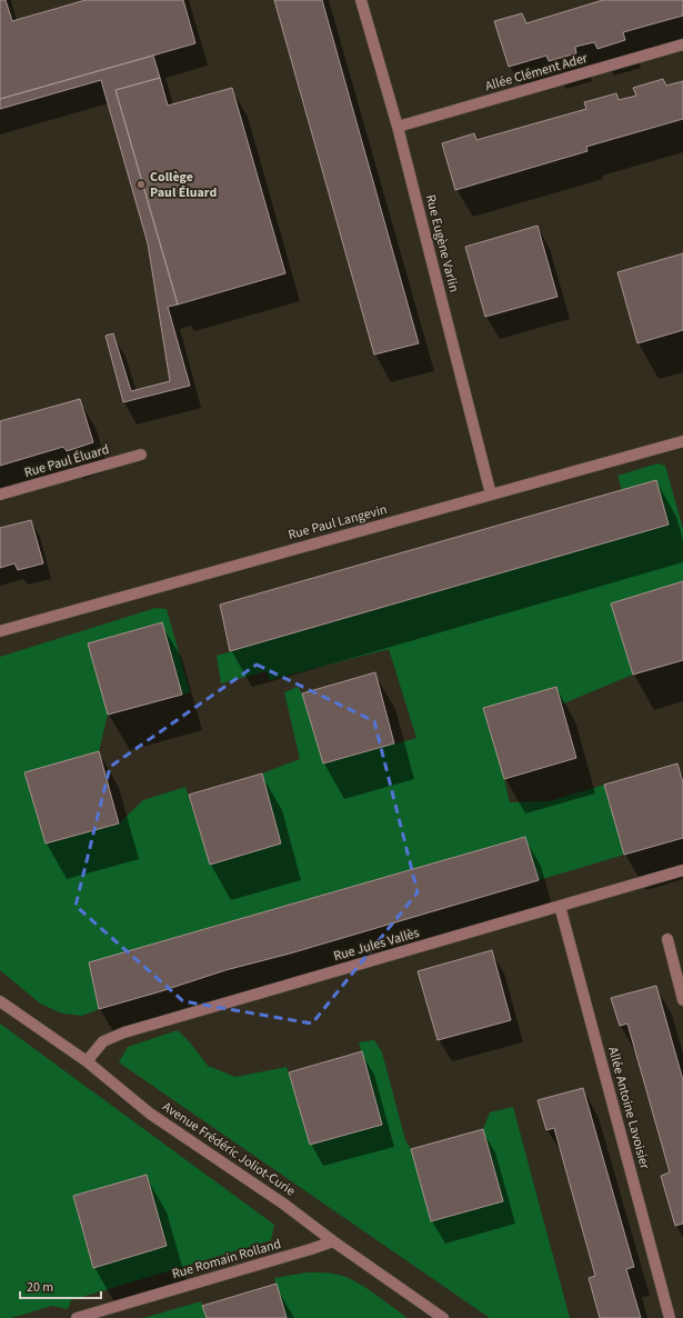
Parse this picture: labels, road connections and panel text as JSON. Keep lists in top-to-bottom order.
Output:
{
  "streets": {
    "street": [
      "Allée Clément Ader",
      "Rue Eugène Varlin",
      "Rue Paul Éluard",
      "Rue Paul Langevin",
      "Rue Jules Vallès",
      "Allée Antoine Lavoisier",
      "Avenue Frédéric Joliot-Curie",
      "Rue Romain Rolland"
    ]
  },
  "crossings": [
    ["Allée Clément Ader", "Rue Eugène Varlin"],
    ["Rue Eugène Varlin", "Rue Paul Langevin"],
    ["Rue Jules Vallès", "Allée Antoine Lavoisier"],
    ["Rue Jules Vallès", "Avenue Frédéric Joliot-Curie"],
    ["Avenue Frédéric Joliot-Curie", "Rue Romain Rolland"]
  ],
  "places": ["Collège Paul Éluard"],
  "scale_bar": "20 m"
}
